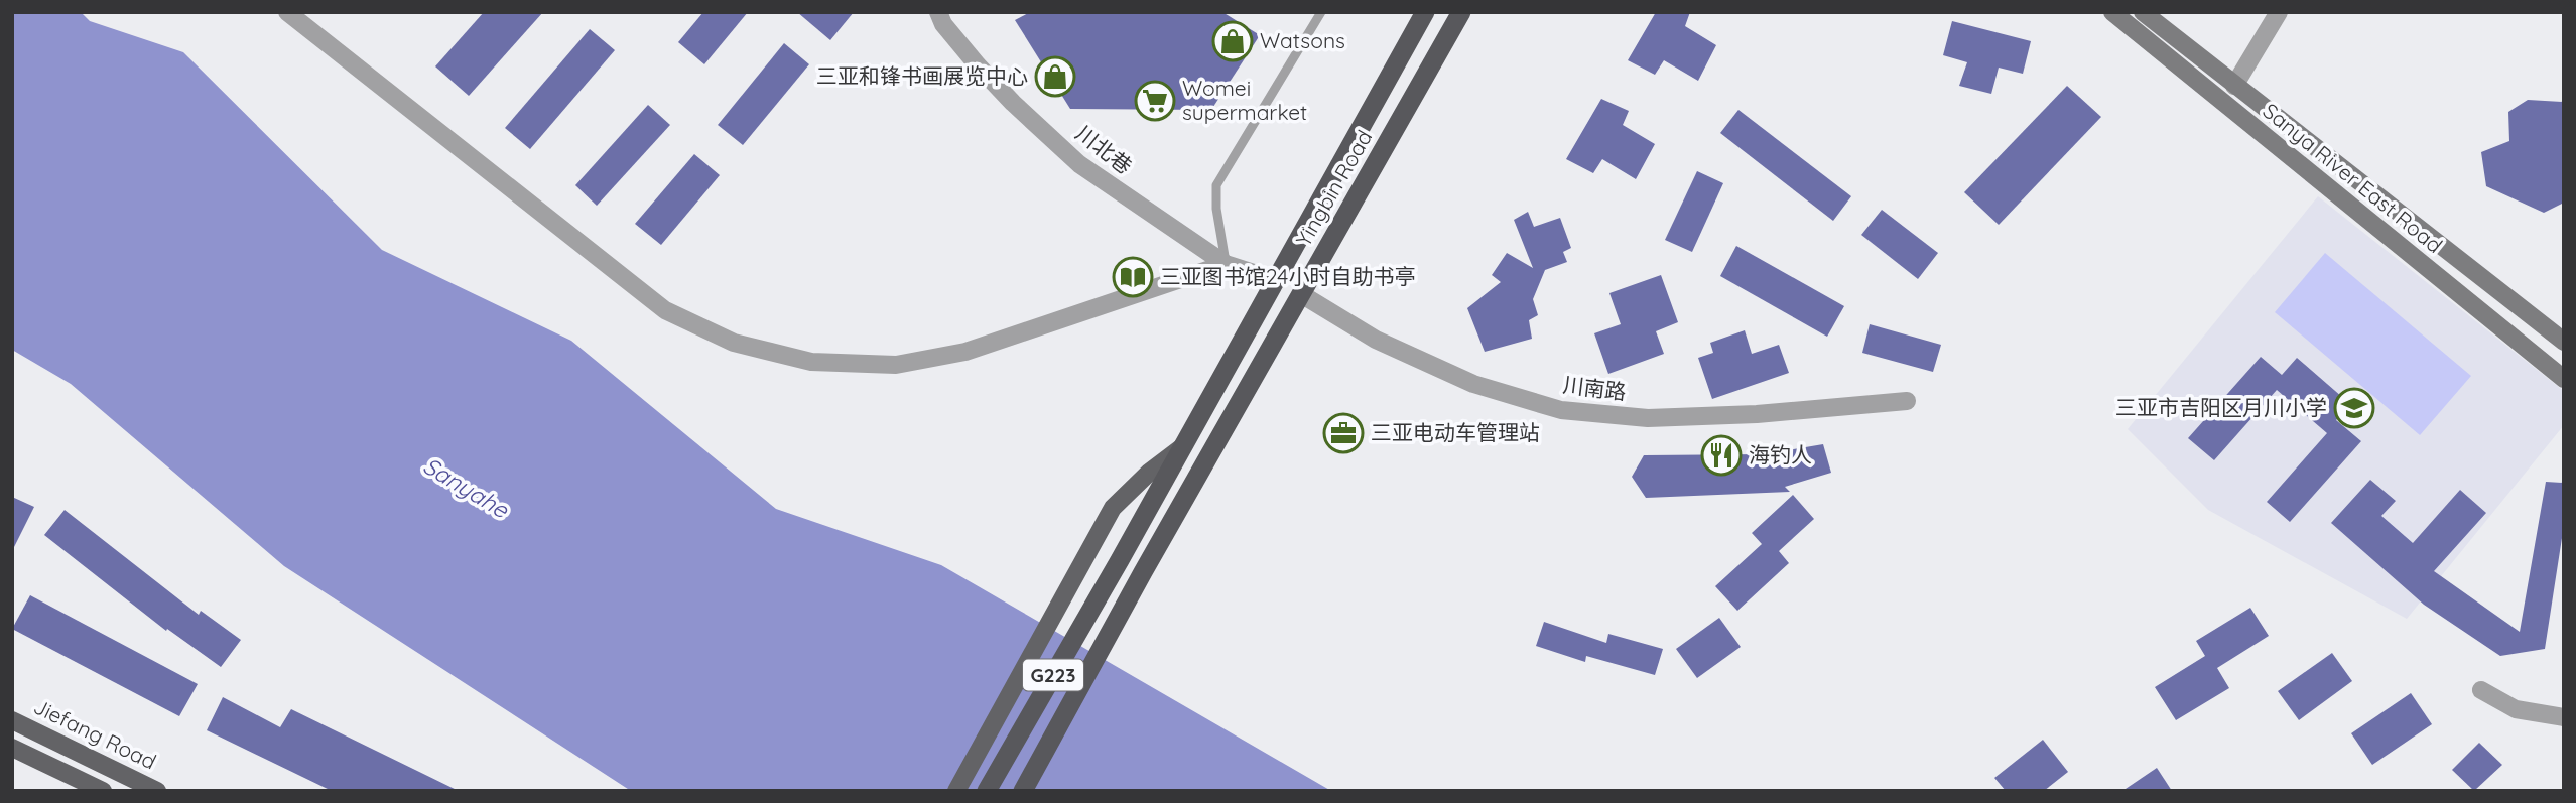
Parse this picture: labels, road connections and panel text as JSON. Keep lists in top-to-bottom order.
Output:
{
  "streets": {
    "highway": ["Yingbin Road", "G223"],
    "main road": ["Sanya River East Road", "Jiefang Road"],
    "street": ["川北巷", "川南路"]
  },
  "crossings": [
    ["川北巷", "Yingbin Road"],
    ["Yingbin Road", "川南路"]
  ],
  "water": ["Sanyahe"],
  "places": {
    "shop": ["Watsons", "三亚和锋书画展览中心"],
    "supermarket": ["Womei supermarket"],
    "library": ["三亚图书馆24小时自助书亭"],
    "school or university": ["三亚市吉阳区月川小学"],
    "office": ["三亚电动车管理站"],
    "restaurant": ["海钓人"]
  }
}
